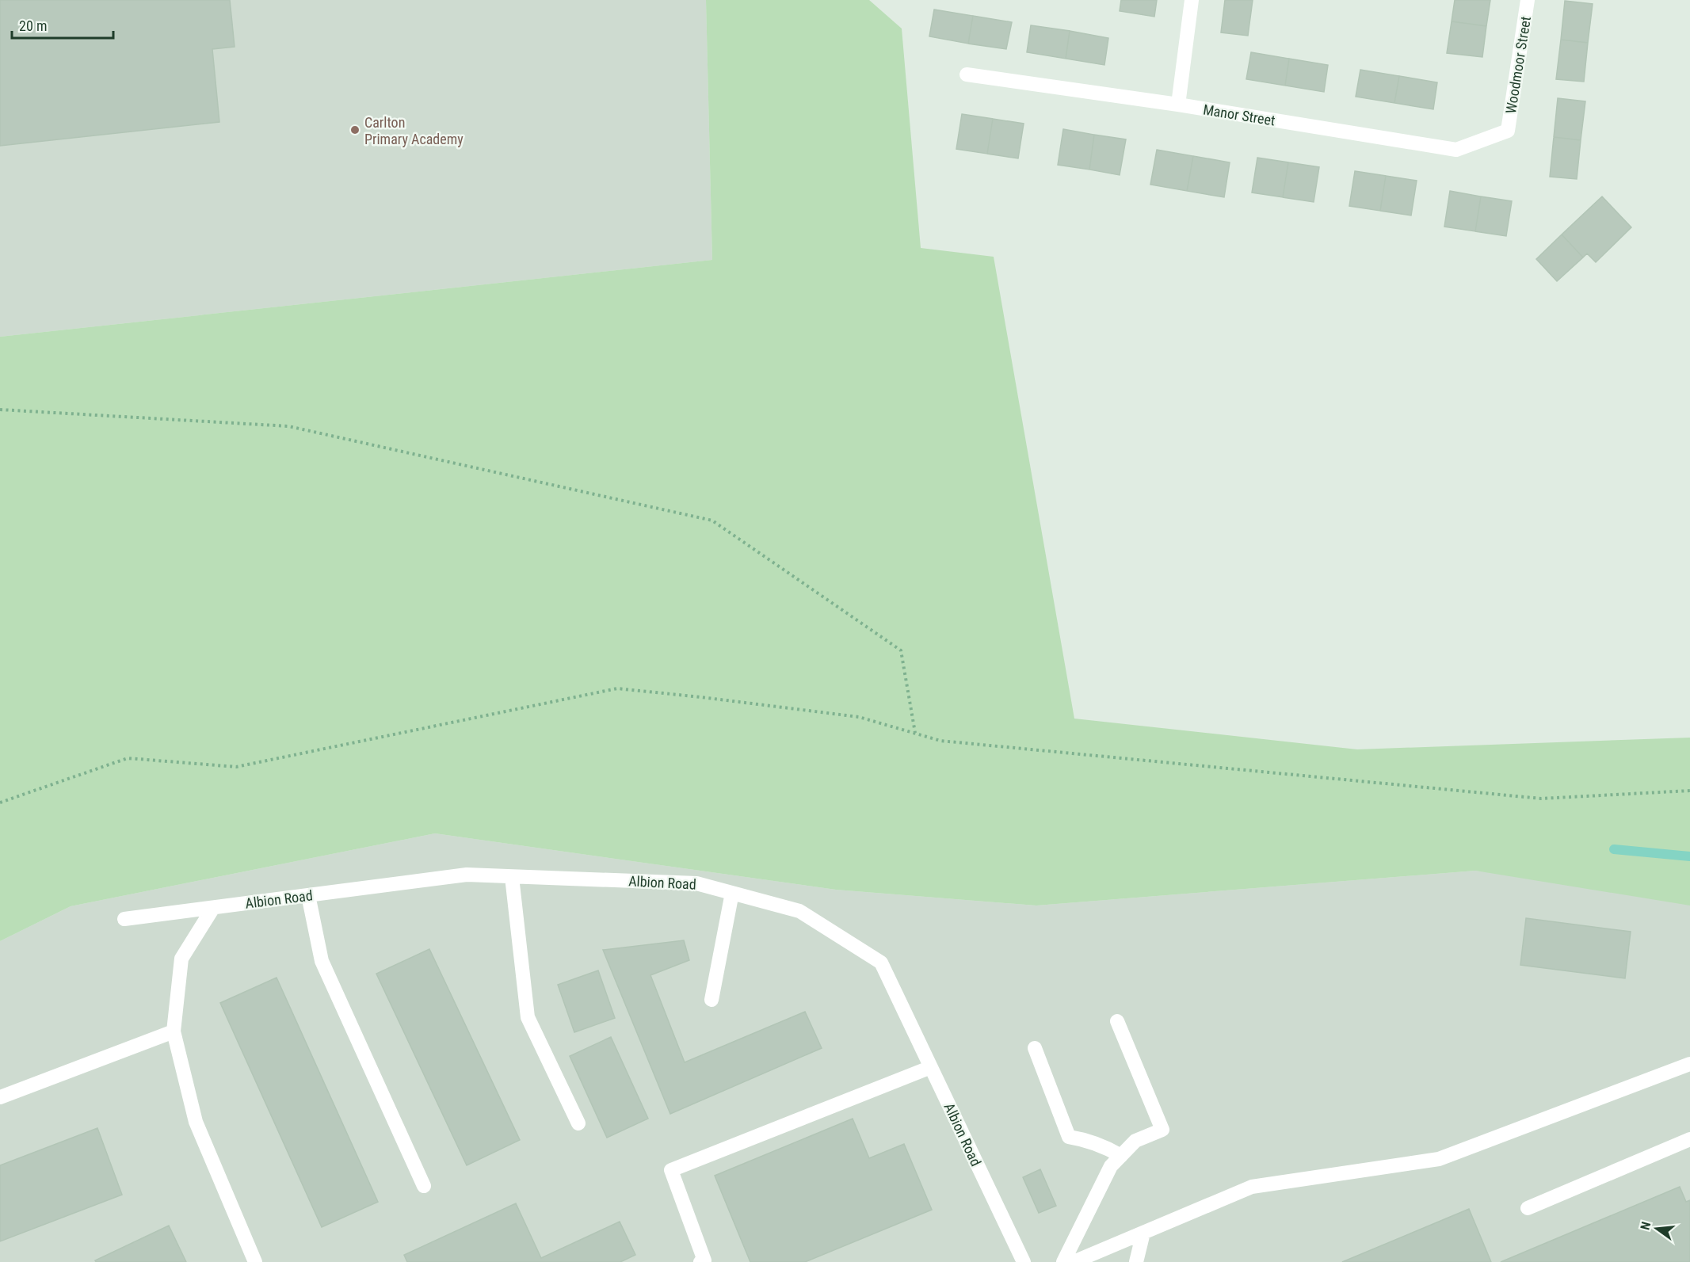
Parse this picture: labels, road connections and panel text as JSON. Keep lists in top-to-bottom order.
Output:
{
  "streets": {
    "street": ["Woodmoor Street", "Manor Street", "Albion Road"]
  },
  "crossings": [
    ["Woodmoor Street", "Manor Street"]
  ],
  "places": ["Carlton Primary Academy"],
  "scale_bar": "20 m",
  "north": "left"
}
